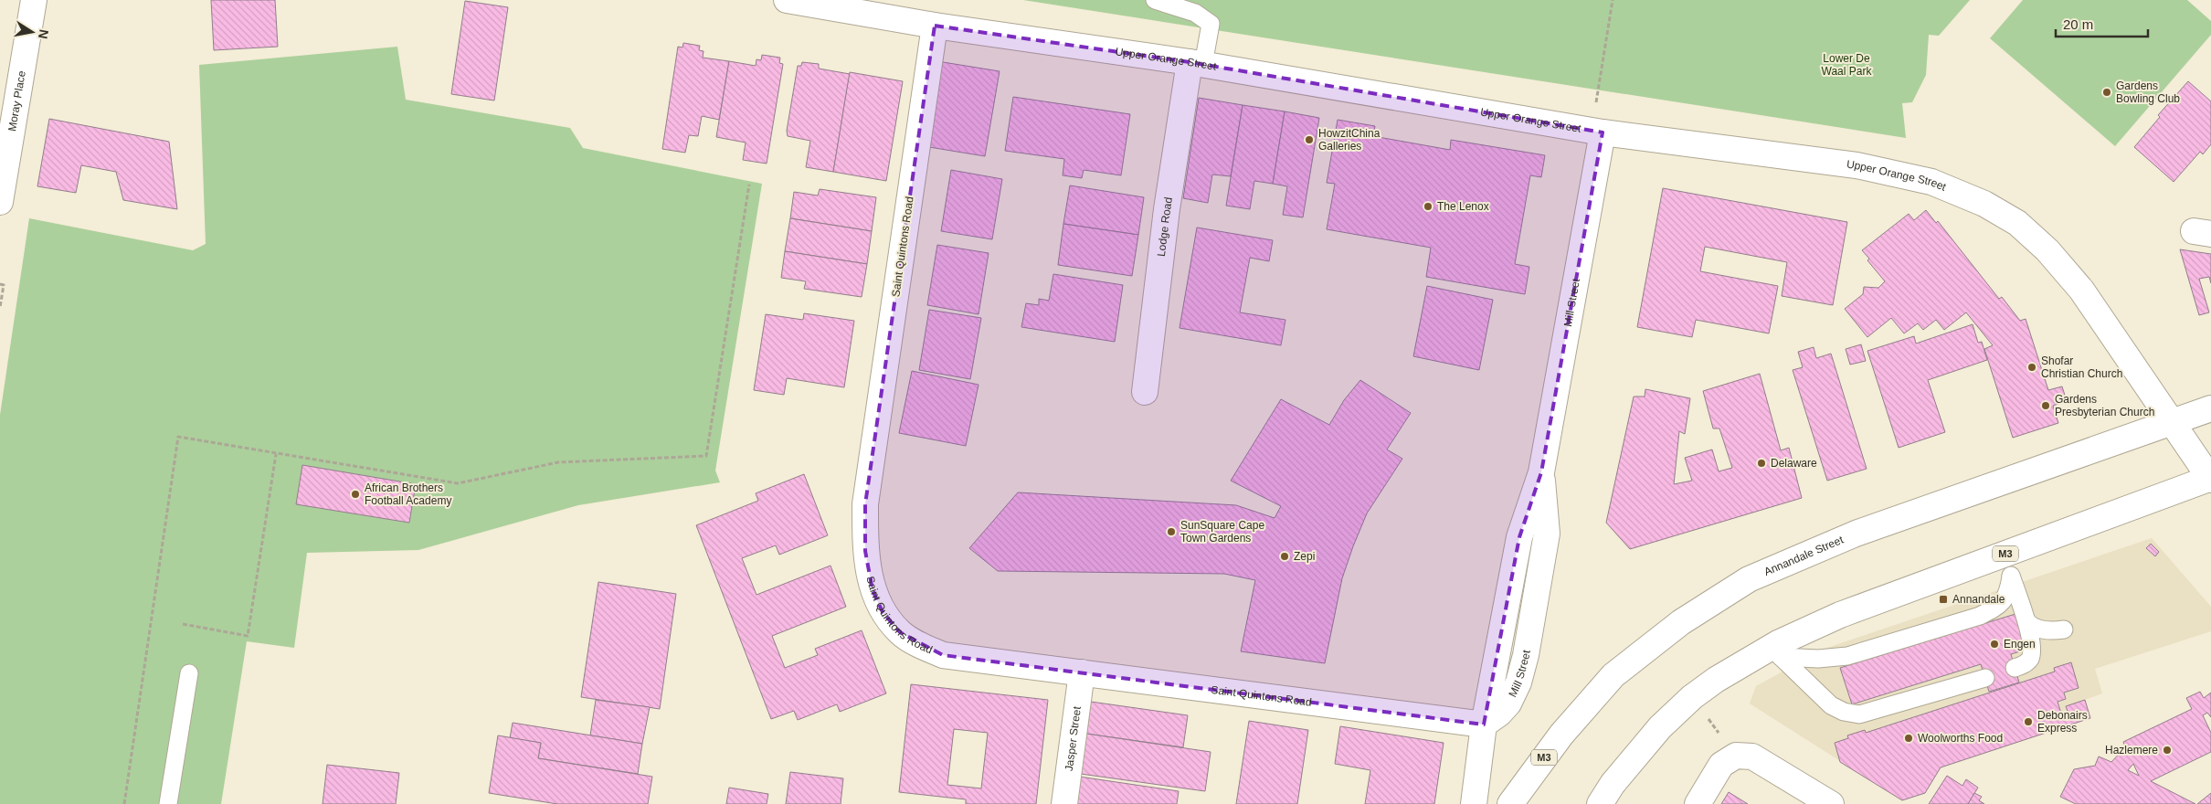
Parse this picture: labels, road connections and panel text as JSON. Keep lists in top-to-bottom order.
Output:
{
  "streets": {
    "street": [
      "Upper Orange Street",
      "Moray Place",
      "Lodge Road",
      "Saint Quintons Road",
      "Mill Street",
      "M3",
      "Annandale Street",
      "Jasper Street"
    ]
  },
  "crossings": [
    ["Upper Orange Street", "Lodge Road"],
    ["Upper Orange Street", "Saint Quintons Road"],
    ["Upper Orange Street", "Mill Street"],
    ["Upper Orange Street", "M3"],
    ["Upper Orange Street", "Annandale Street"],
    ["Saint Quintons Road", "Mill Street"],
    ["Saint Quintons Road", "Jasper Street"],
    ["M3", "Annandale Street"]
  ],
  "parks": ["Lower De Waal Park"],
  "places": {
    "other": [
      "Gardens Bowling Club",
      "HowzitChina Galleries",
      "The Lenox",
      "Shofar Christian Church",
      "Gardens Presbyterian Church",
      "Delaware",
      "African Brothers Football Academy",
      "SunSquare Cape Town Gardens",
      "Zepi",
      "Engen",
      "Debonairs Express",
      "Woolworths Food",
      "Hazlemere"
    ],
    "transit": ["Annandale"]
  },
  "scale_bar": "20 m",
  "north": "right"
}
